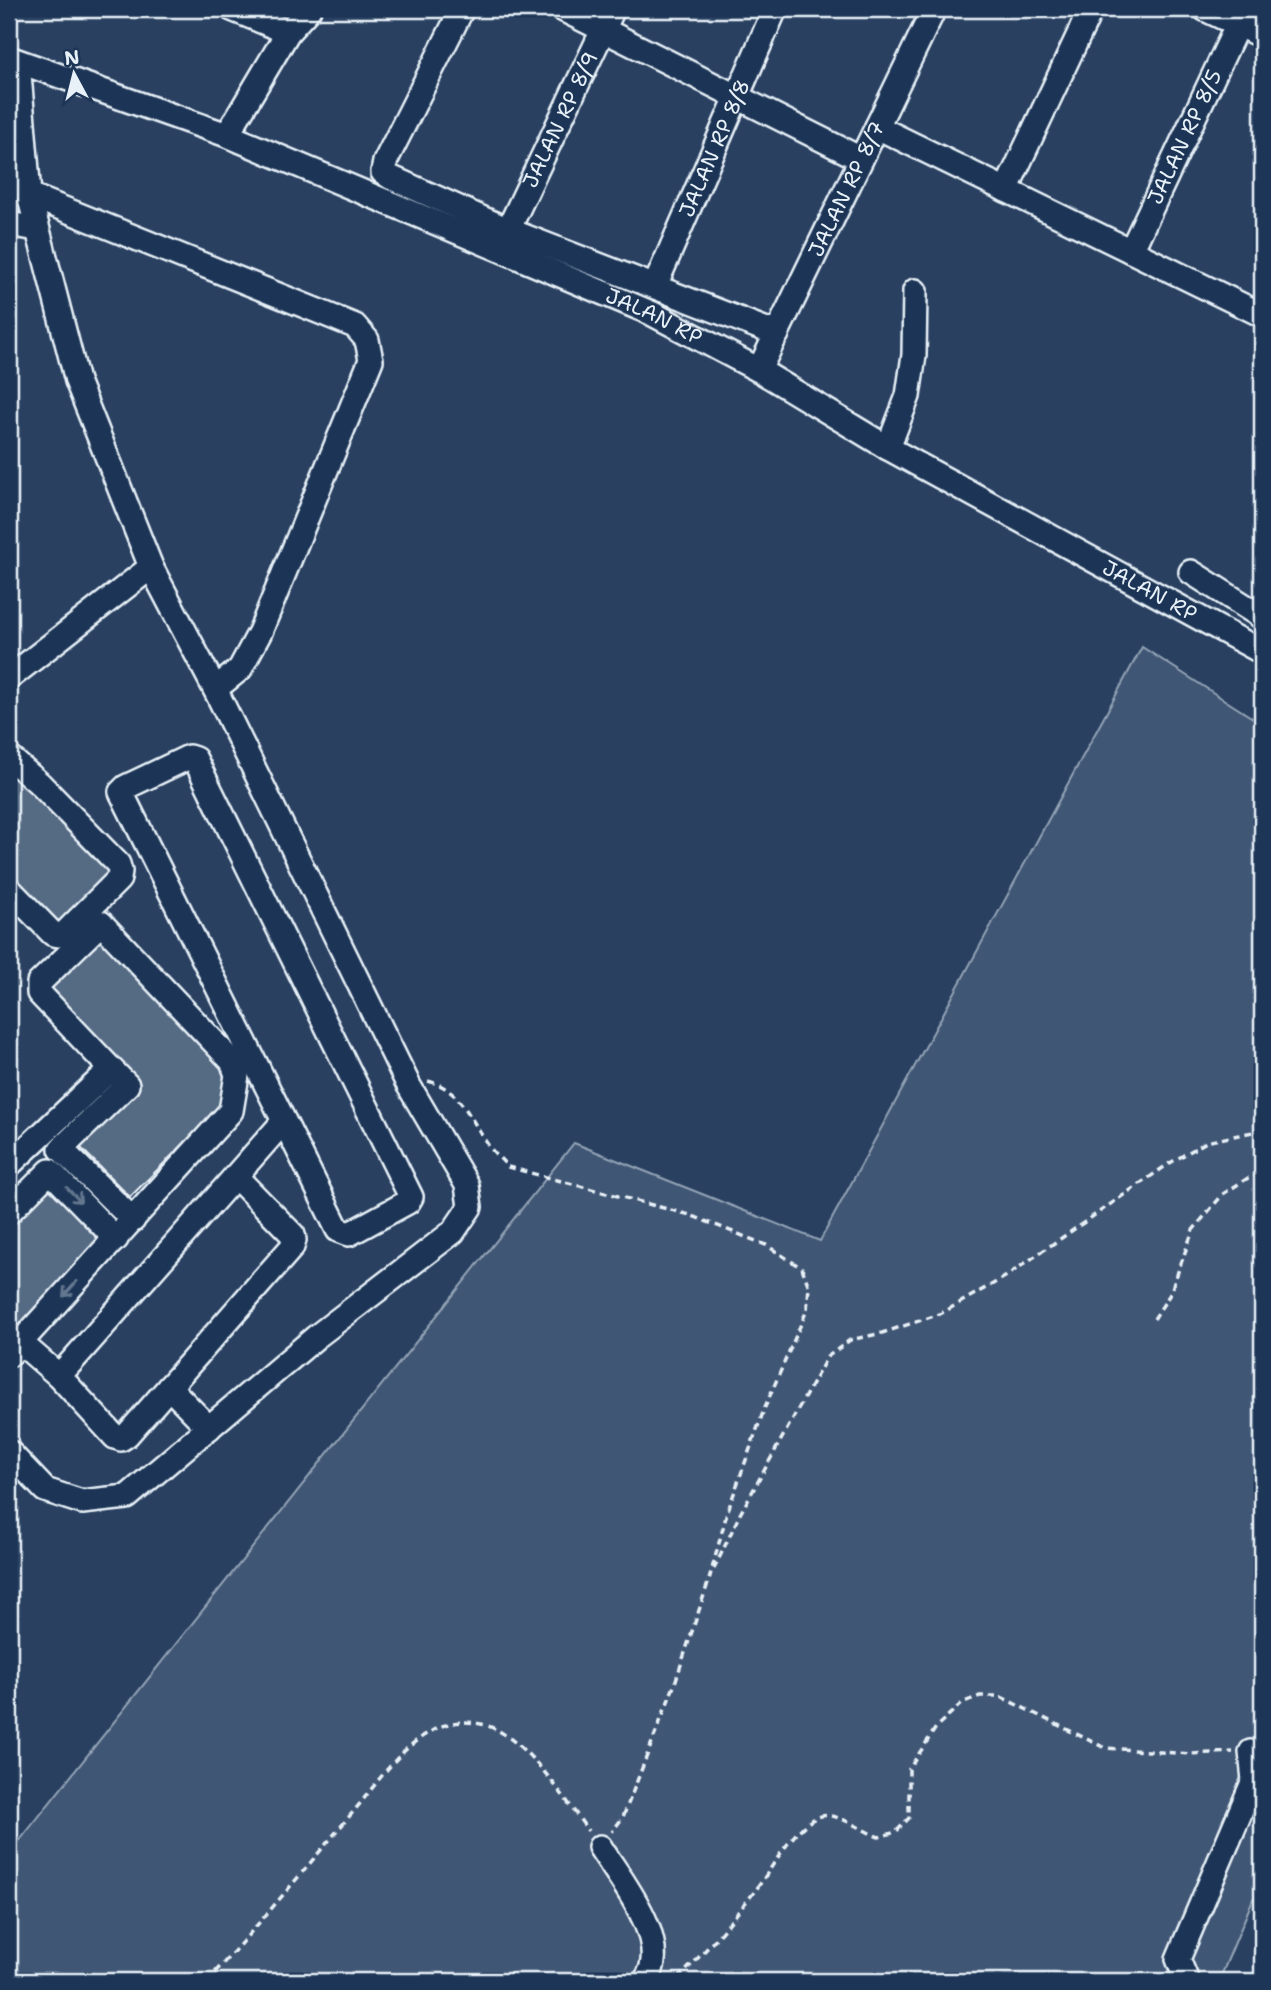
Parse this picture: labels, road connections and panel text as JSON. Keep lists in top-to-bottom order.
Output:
{
  "streets": {
    "street": [
      "JALAN RP 8/9",
      "JALAN RP 8/5",
      "JALAN RP 8/8",
      "JALAN RP 8/7",
      "JALAN RP"
    ]
  },
  "crossings": [
    ["JALAN RP 8/7", "JALAN RP"]
  ],
  "north": "top"
}
